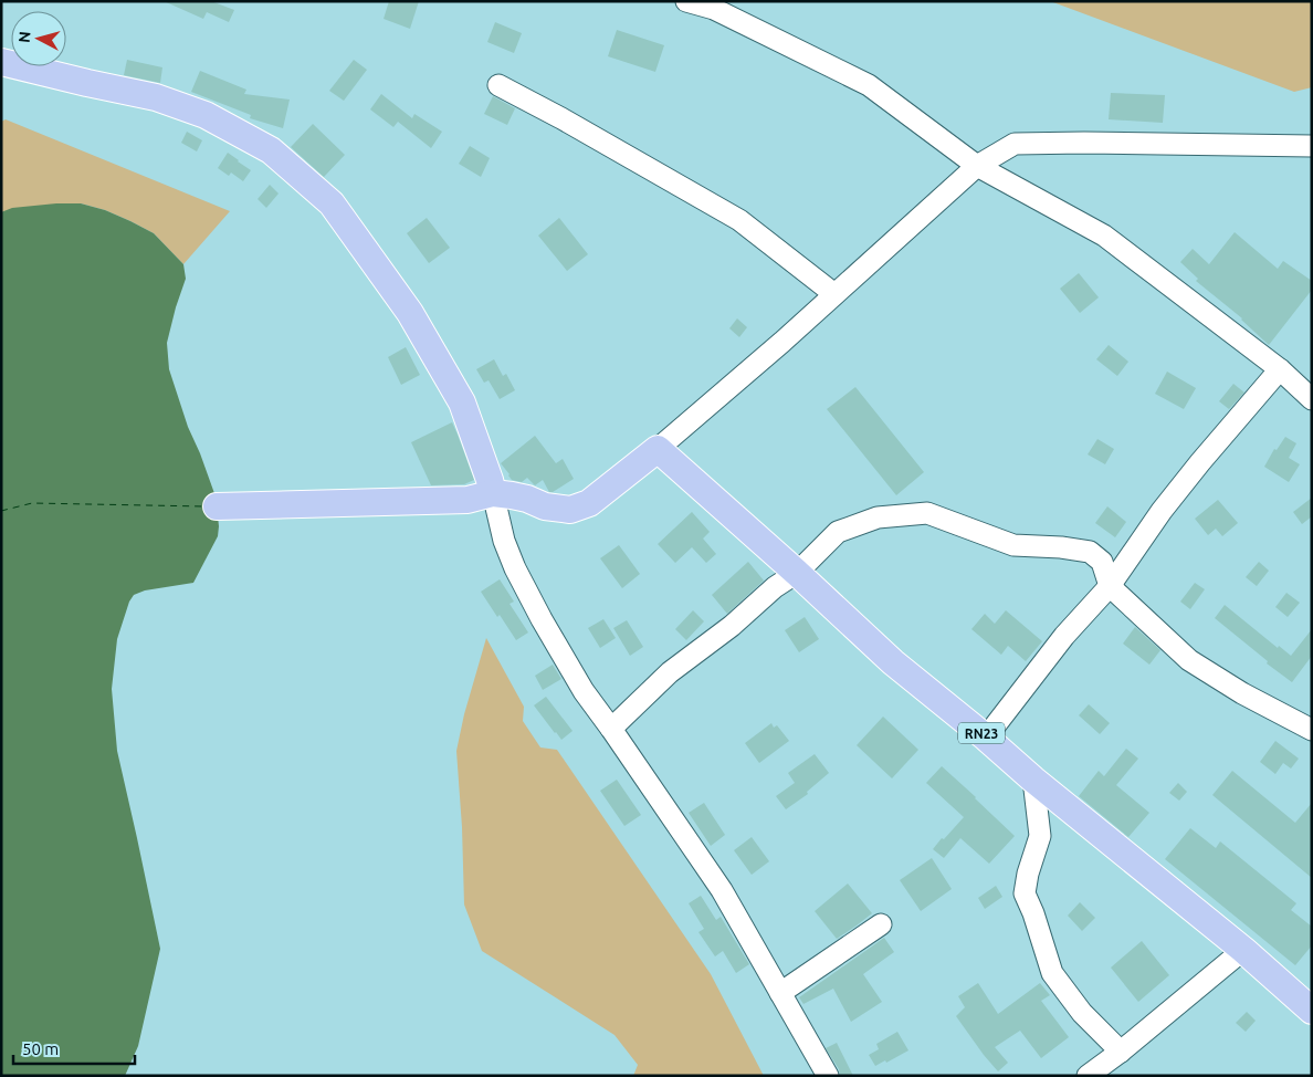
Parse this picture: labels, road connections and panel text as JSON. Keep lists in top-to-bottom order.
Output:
{
  "streets": {
    "main road": ["RN23"]
  },
  "scale_bar": "50 m",
  "north": "left"
}
